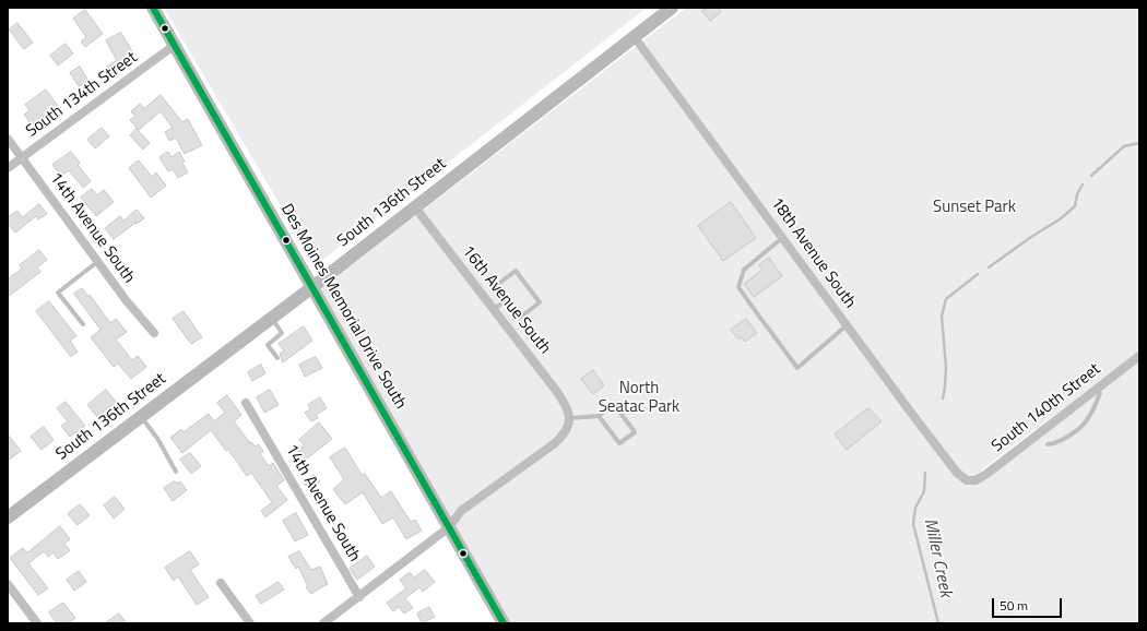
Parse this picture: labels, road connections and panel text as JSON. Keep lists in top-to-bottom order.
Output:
{
  "streets": {
    "street": [
      "South 134th Street",
      "South 136th Street",
      "14th Avenue South",
      "18th Avenue South",
      "16th Avenue South",
      "Des Moines Memorial Drive South",
      "South 140th Street"
    ]
  },
  "crossings": [
    ["South 134th Street", "14th Avenue South"],
    ["South 134th Street", "Des Moines Memorial Drive South"],
    ["South 136th Street", "18th Avenue South"],
    ["South 136th Street", "16th Avenue South"],
    ["South 136th Street", "Des Moines Memorial Drive South"],
    ["18th Avenue South", "South 140th Street"]
  ],
  "water": ["Miller Creek"],
  "parks": ["Sunset Park", "North Seatac Park"],
  "scale_bar": "50 m"
}
